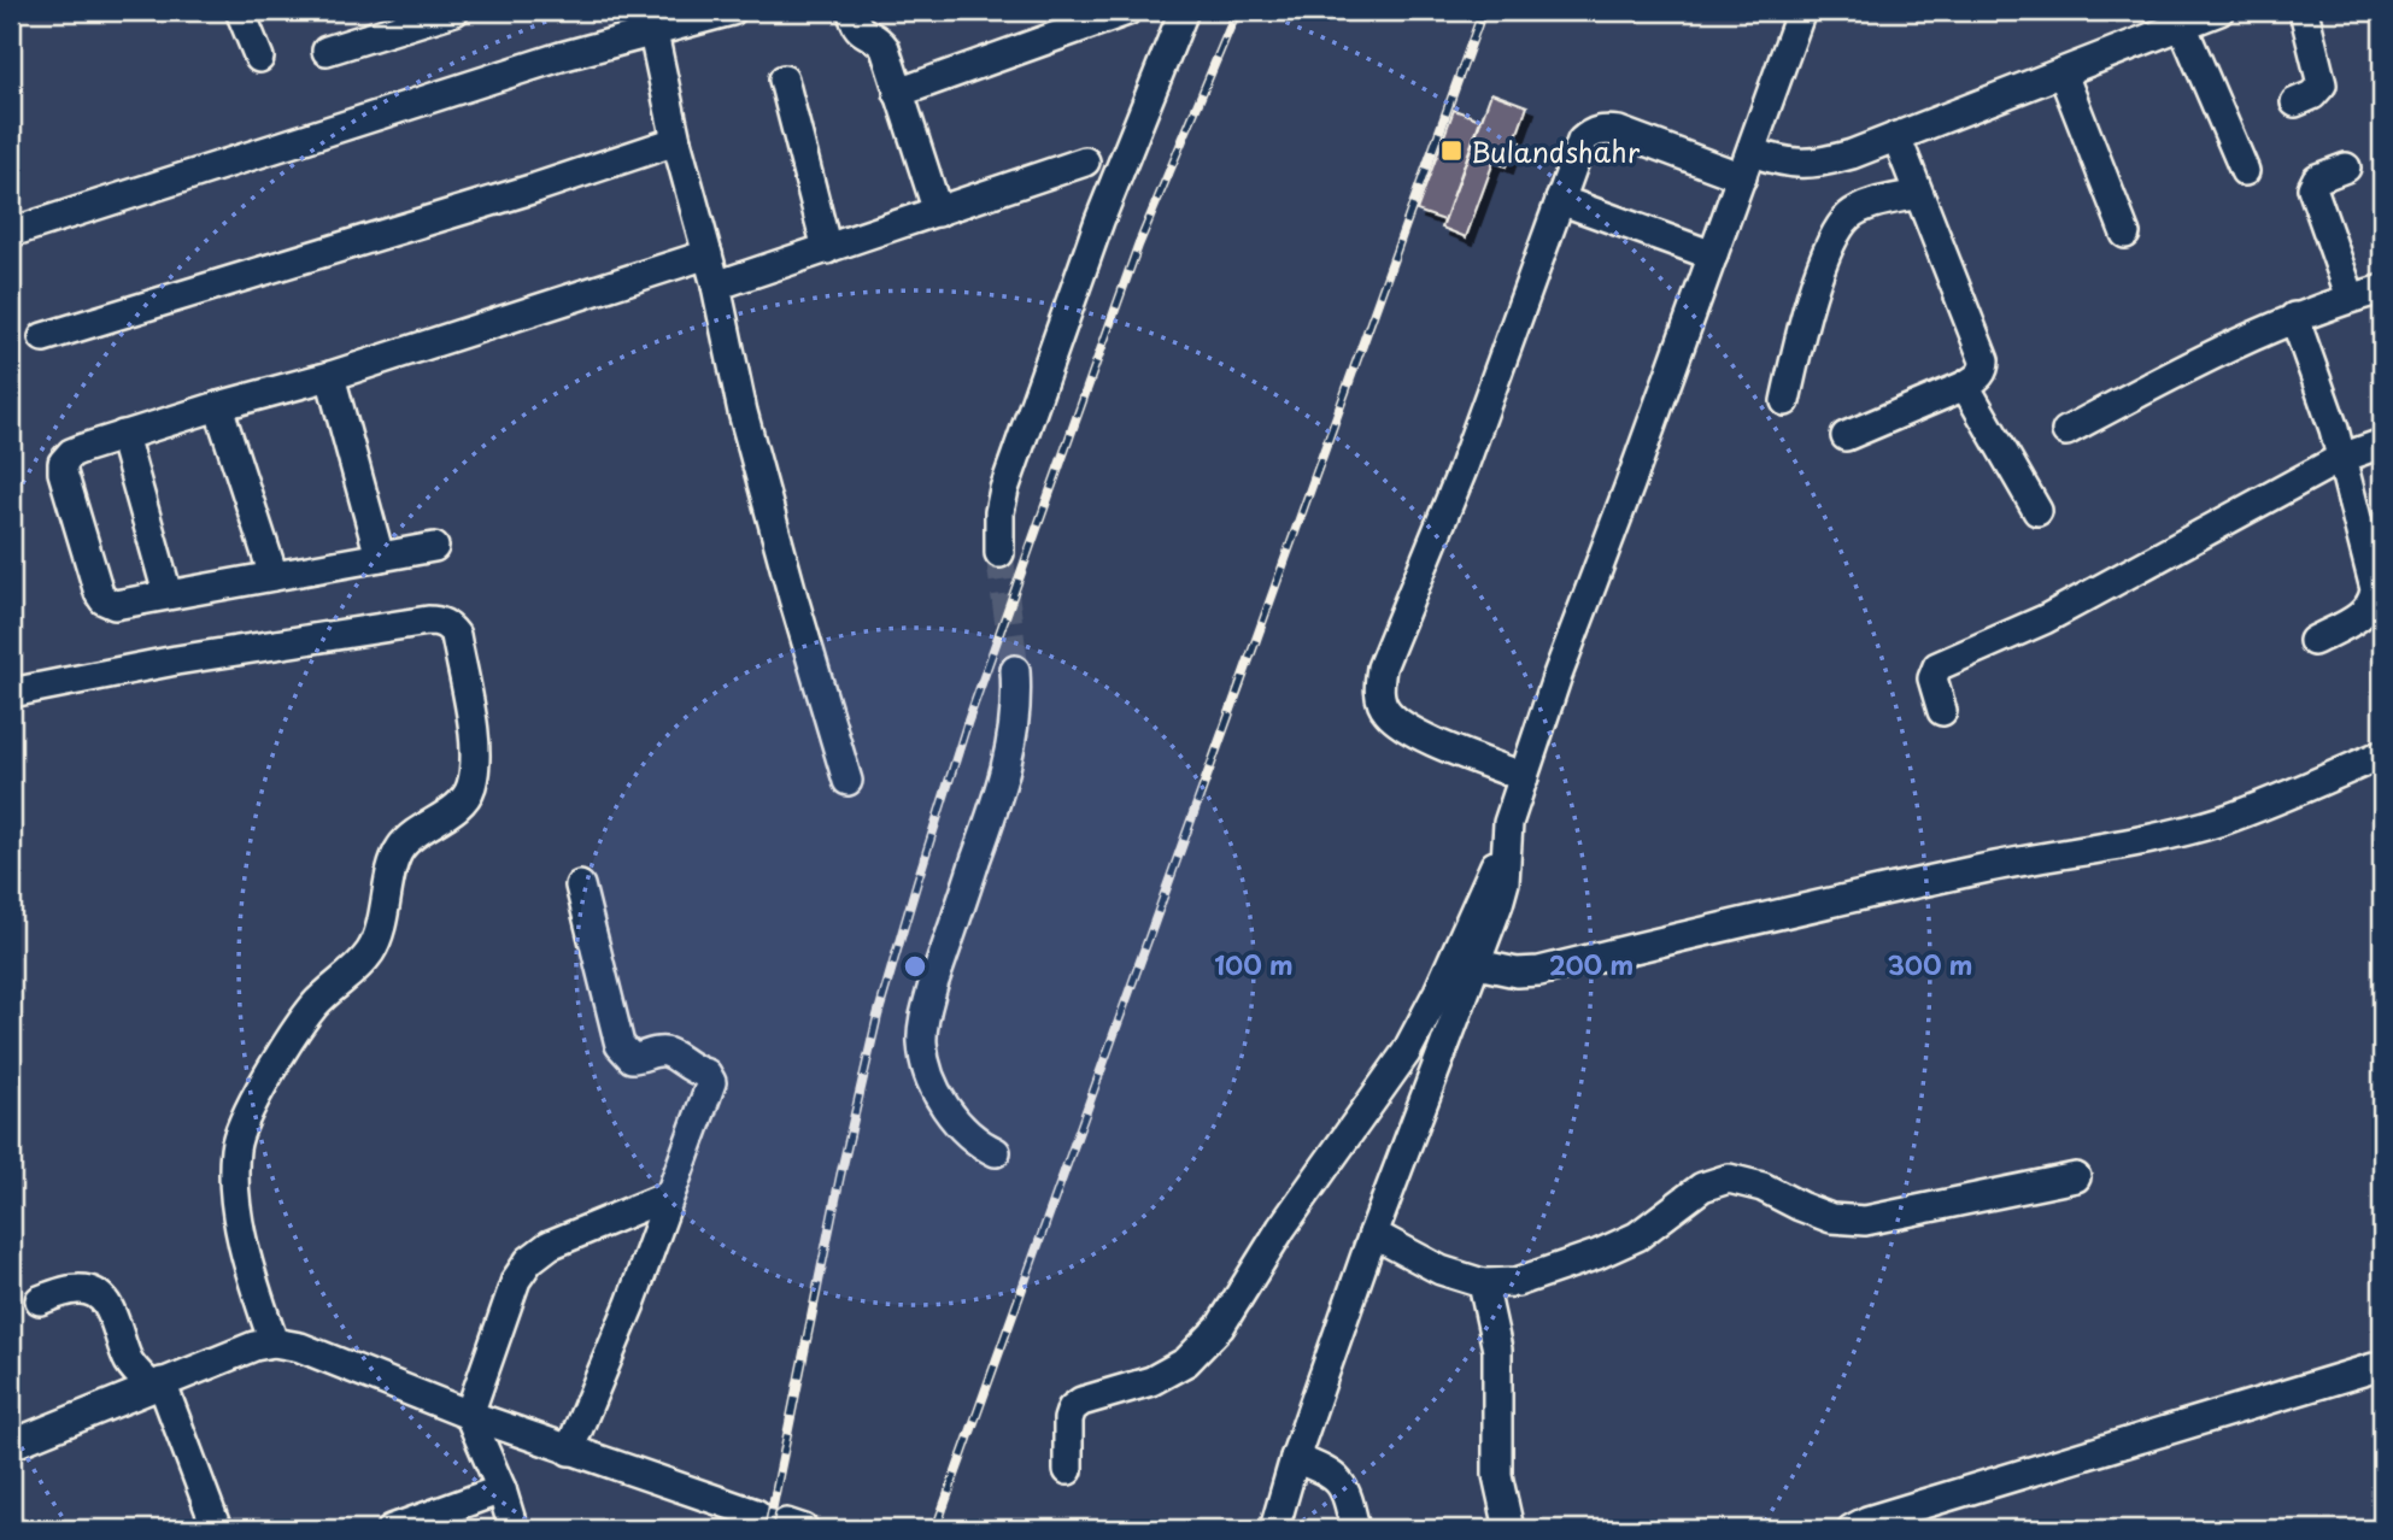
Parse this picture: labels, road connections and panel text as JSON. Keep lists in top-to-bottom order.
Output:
{
  "places": {
    "transit": ["Bulandshahr"]
  },
  "rings": ["100 m", "200 m", "300 m"]
}
